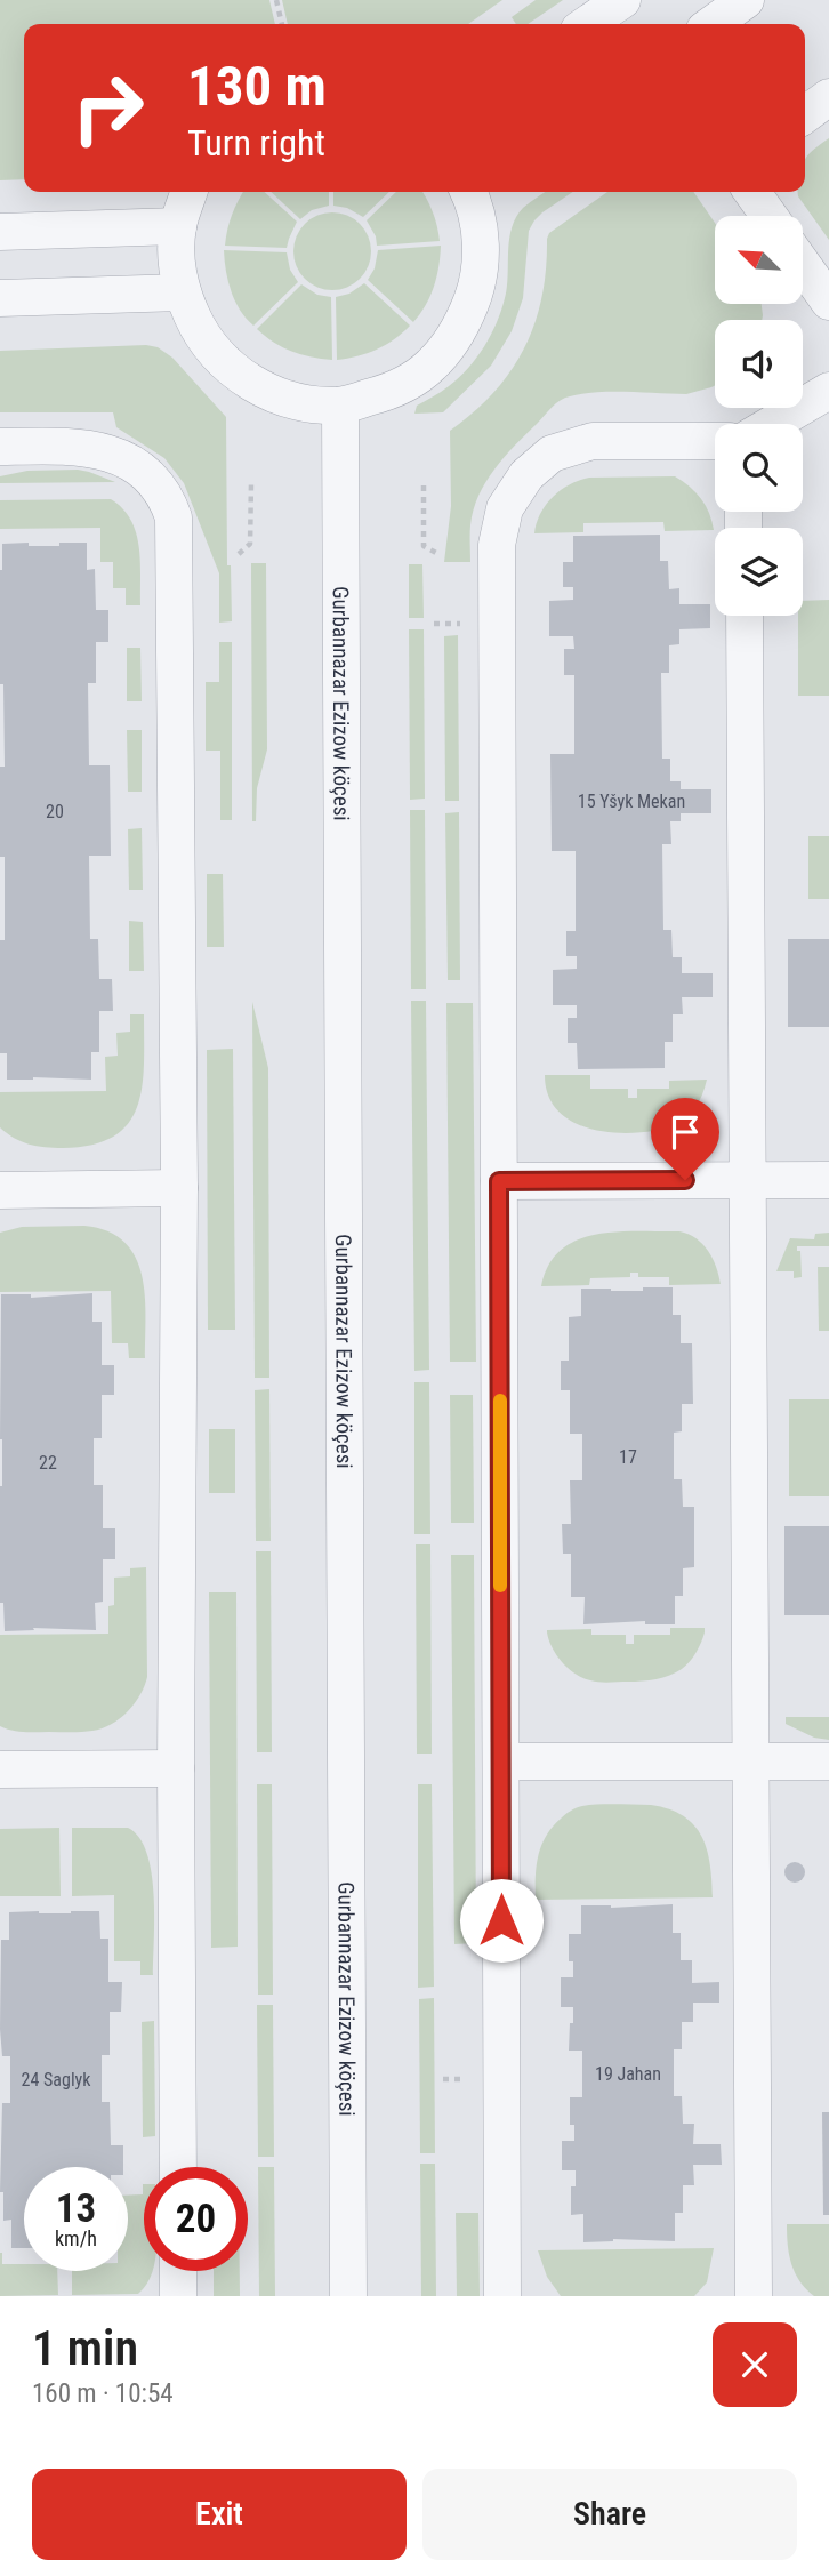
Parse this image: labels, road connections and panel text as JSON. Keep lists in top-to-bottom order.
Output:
{
  "streets": {
    "street": ["Gurbannazar Ezizow köçesi"]
  },
  "house_numbers": [
    "15 Yšyk Mekan",
    "20",
    "17",
    "22",
    "19 Jahan",
    "24 Saglyk"
  ],
  "north": "top left",
  "page": {
    "turn": ["130 m", "Turn right"],
    "speed": "13 km/h",
    "limit": "20",
    "heading": ["1 min", "160 m · 10:54"],
    "buttons": ["Exit", "Share"]
  }
}
